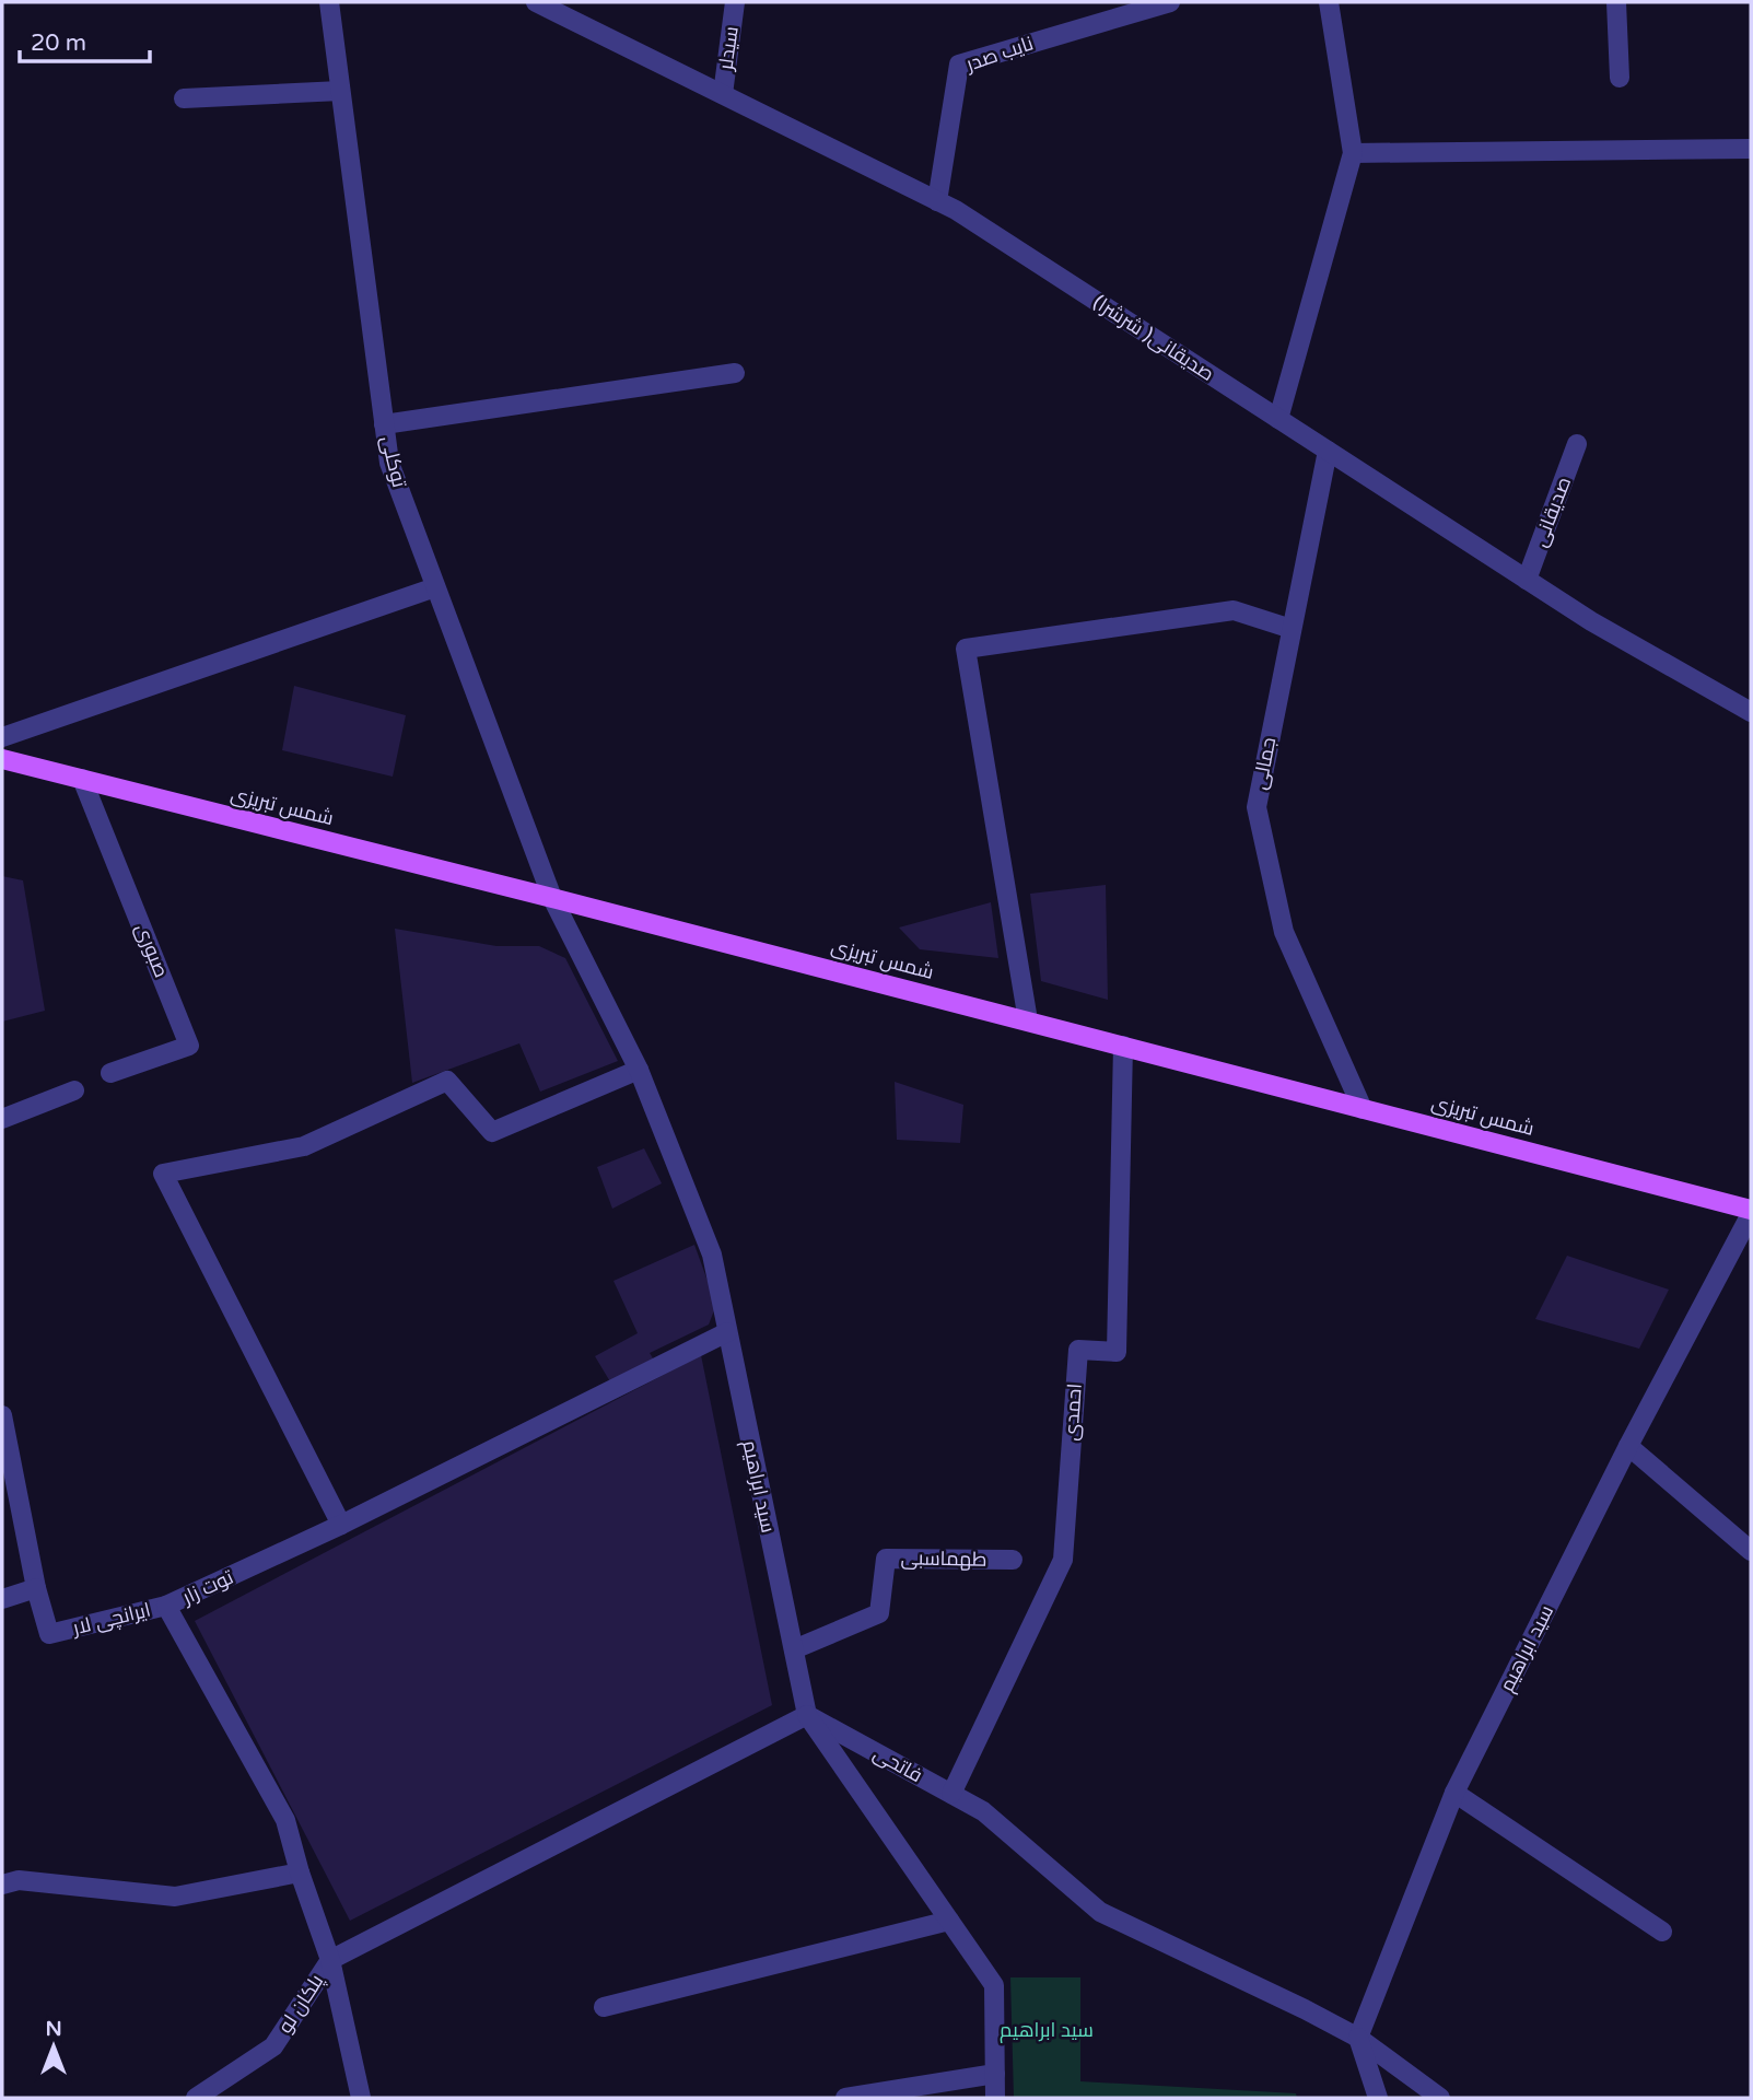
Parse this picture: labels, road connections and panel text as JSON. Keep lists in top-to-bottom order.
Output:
{
  "streets": {
    "main road": ["شمس تبریزی"],
    "street": [
      "سیدلر",
      "نایب صدر",
      "(شرشرا )صدیقانی",
      "توکلی",
      "صدیقانی",
      "جمالی",
      "صبوری",
      "احمدی",
      "سید ابراهیم",
      "طهماسبی",
      "توت زار",
      "ایرانچی لار",
      "فاتحی",
      "پلکان لو"
    ]
  },
  "crossings": [
    ["سیدلر", "(شرشرا )صدیقانی"],
    ["نایب صدر", "(شرشرا )صدیقانی"],
    ["(شرشرا )صدیقانی", "صدیقانی"],
    ["(شرشرا )صدیقانی", "جمالی"],
    ["توکلی", "شمس تبریزی"],
    ["توکلی", "سید ابراهیم"],
    ["جمالی", "شمس تبریزی"],
    ["شمس تبریزی", "صبوری"],
    ["شمس تبریزی", "احمدی"],
    ["شمس تبریزی", "سید ابراهیم"],
    ["احمدی", "فاتحی"],
    ["سید ابراهیم", "طهماسبی"],
    ["سید ابراهیم", "توت زار"],
    ["سید ابراهیم", "فاتحی"],
    ["توت زار", "ایرانچی لار"],
    ["توت زار", "پلکان لو"]
  ],
  "parks": ["سید ابراهیم"],
  "scale_bar": "20 m",
  "north": "top"
}
